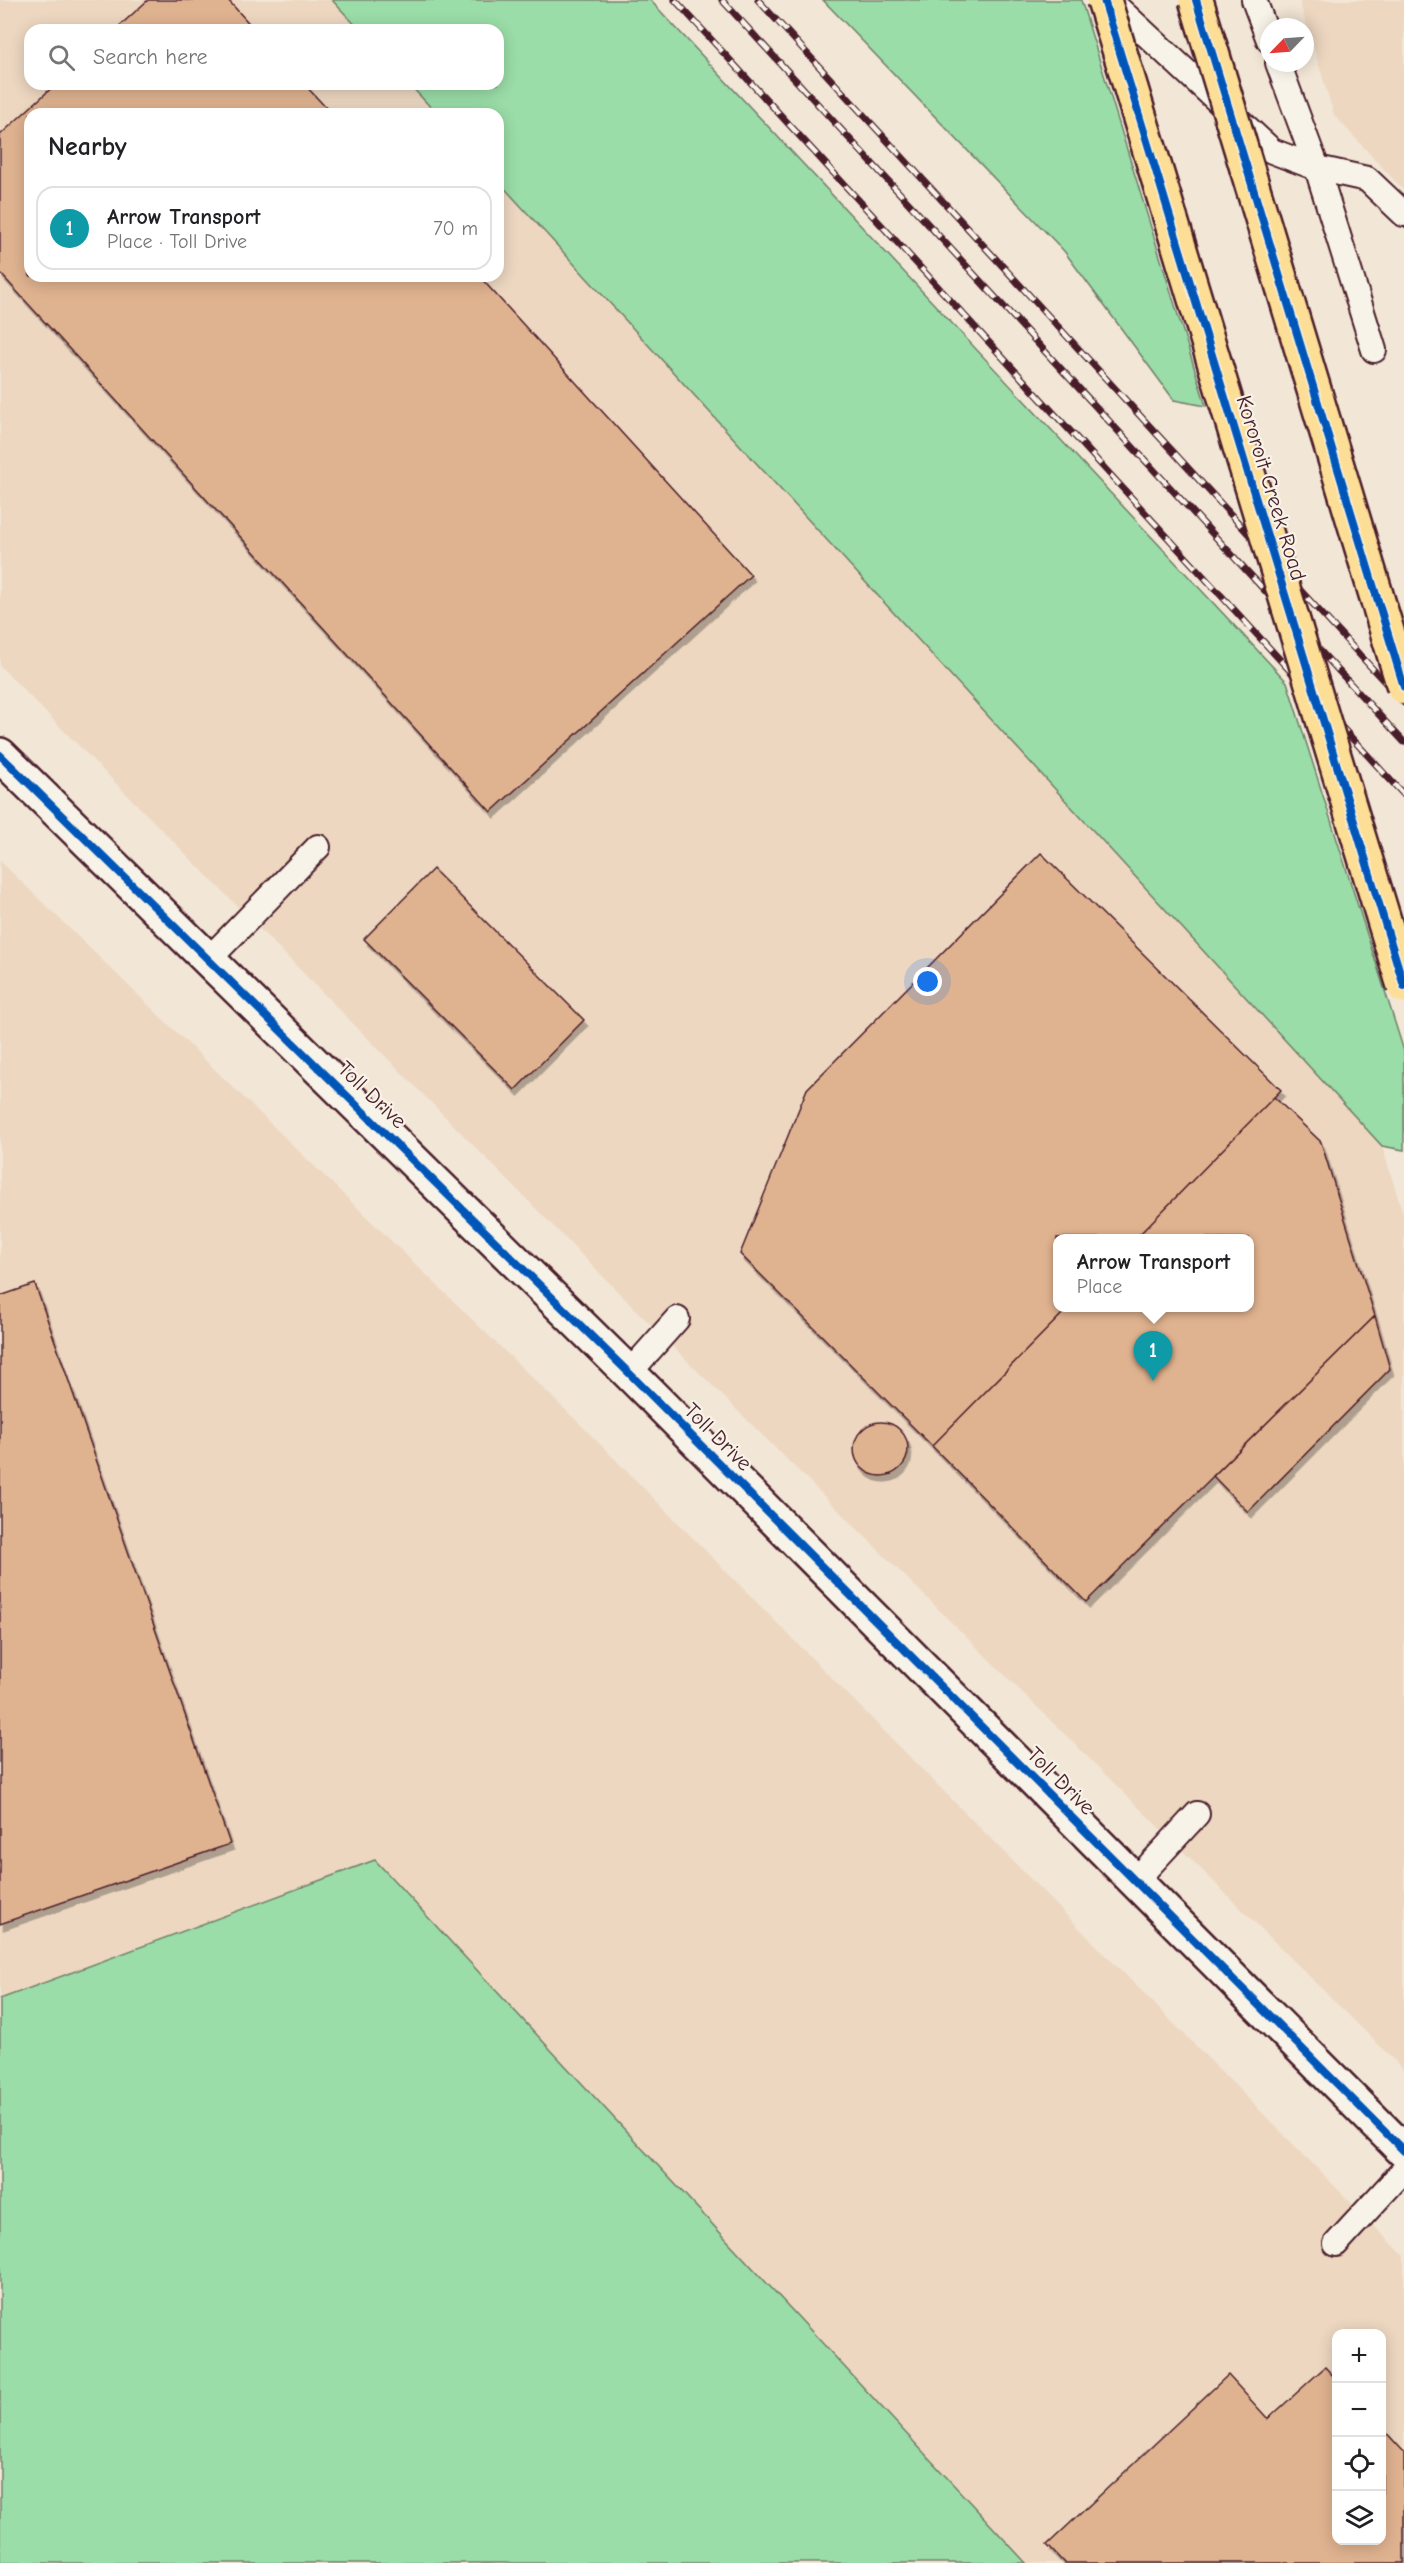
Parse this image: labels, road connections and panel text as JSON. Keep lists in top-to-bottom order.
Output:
{
  "streets": {
    "main road": ["Kororoit Creek Road"],
    "street": ["Toll Drive"]
  },
  "north": "bottom left",
  "page": {
    "search": "Search here",
    "heading": "Nearby",
    "list": [
      {
        "mark": "1",
        "name": "Arrow Transport",
        "note": "Place · Toll Drive",
        "value": "70 m"
      }
    ],
    "popup": ["Arrow Transport", "Place"],
    "pins": "1",
    "map_buttons": ["+", "−"]
  }
}
